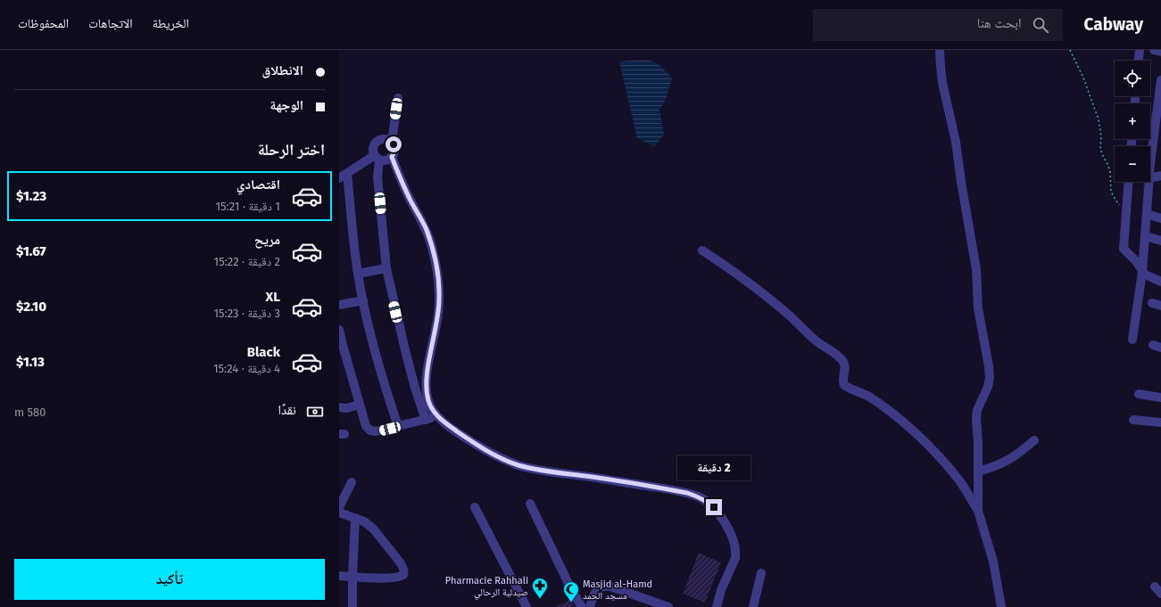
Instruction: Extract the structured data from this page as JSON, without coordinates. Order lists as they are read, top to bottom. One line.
{"places":{"pharmacy":["Pharmacie Rahhali صيدلية الرحالي"],"mosque":["Masjid al-Hamd مسجد الحمد"]},"page":{"header":"Cabway","search":"ابحث هنا","nav":["الخريطة","الاتجاهات","المحفوظات"],"banner":["الانطلاق","الوجهة"],"map_buttons":["+","−"],"heading":"اختر الرحلة","list":[{"name":"اقتصادي","note":"1 دقيقة · 15:21","value":"$1.23"},{"name":"مريح","note":"2 دقيقة · 15:22","value":"$1.67"},{"name":"XL","note":"3 دقيقة · 15:23","value":"$2.10"},{"name":"Black","note":"4 دقيقة · 15:24","value":"$1.13"}],"pay":["نقدًا","580 m"],"bubble":"2 دقيقة","buttons":"تأكيد"}}
